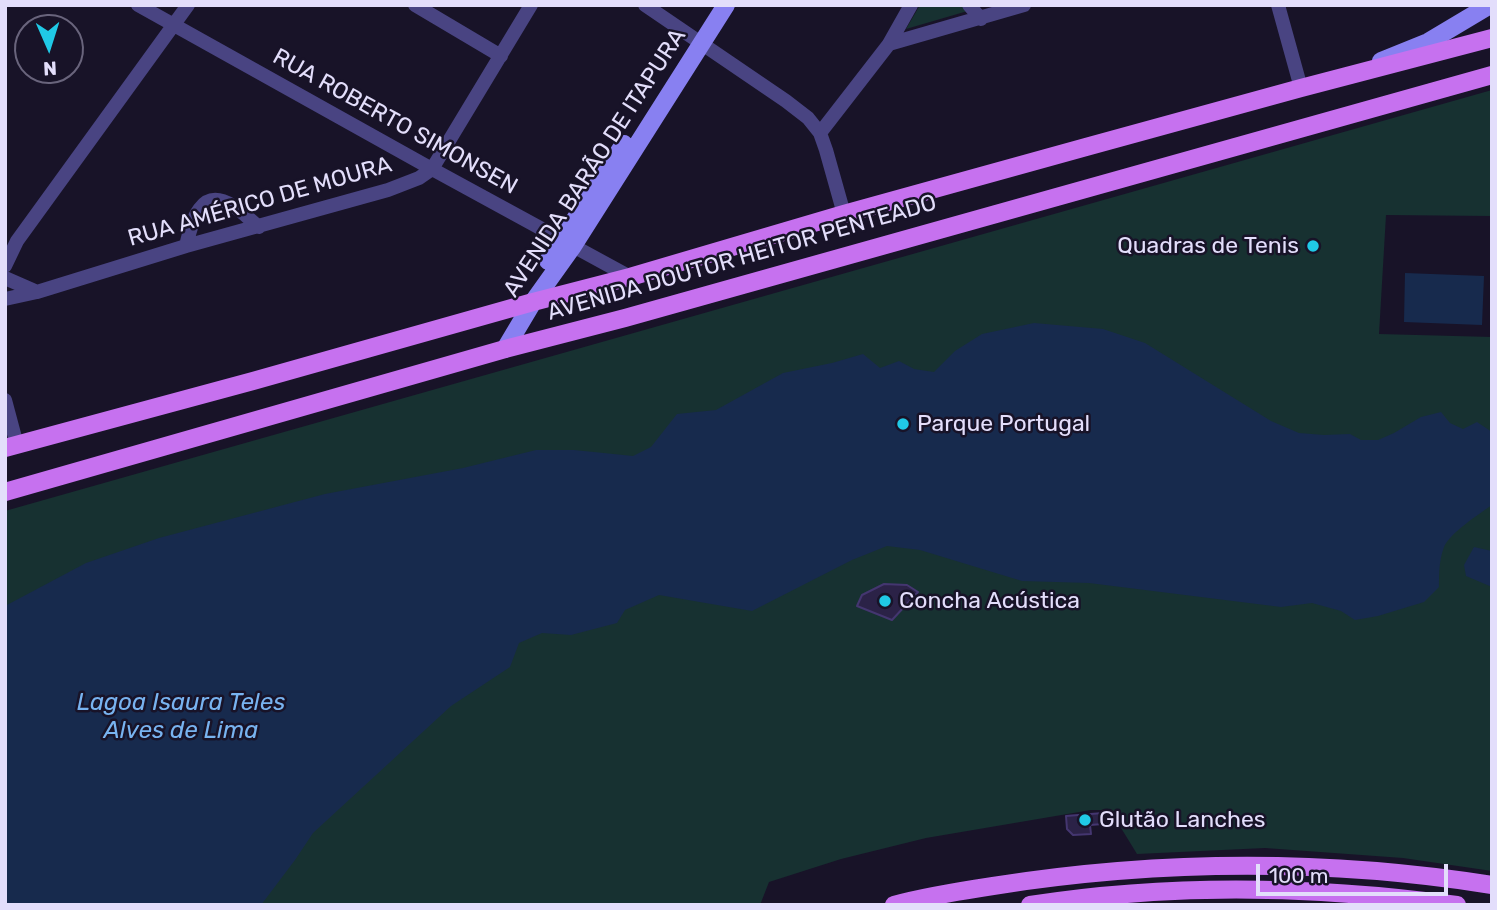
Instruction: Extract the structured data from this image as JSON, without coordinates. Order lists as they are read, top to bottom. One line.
{"streets":{"main road":["AVENIDA BARÃO DE ITAPURA","AVENIDA DOUTOR HEITOR PENTEADO"],"street":["RUA ROBERTO SIMONSEN","RUA AMÉRICO DE MOURA"]},"crossings":[["RUA ROBERTO SIMONSEN","AVENIDA BARÃO DE ITAPURA"],["RUA ROBERTO SIMONSEN","RUA AMÉRICO DE MOURA"],["RUA ROBERTO SIMONSEN","AVENIDA DOUTOR HEITOR PENTEADO"],["AVENIDA BARÃO DE ITAPURA","AVENIDA DOUTOR HEITOR PENTEADO"]],"water":["Lagoa Isaura Teles Alves de Lima"],"places":["Quadras de Tenis","Parque Portugal","Concha Acústica","Glutão Lanches"],"scale_bar":"100 m","north":"bottom"}
